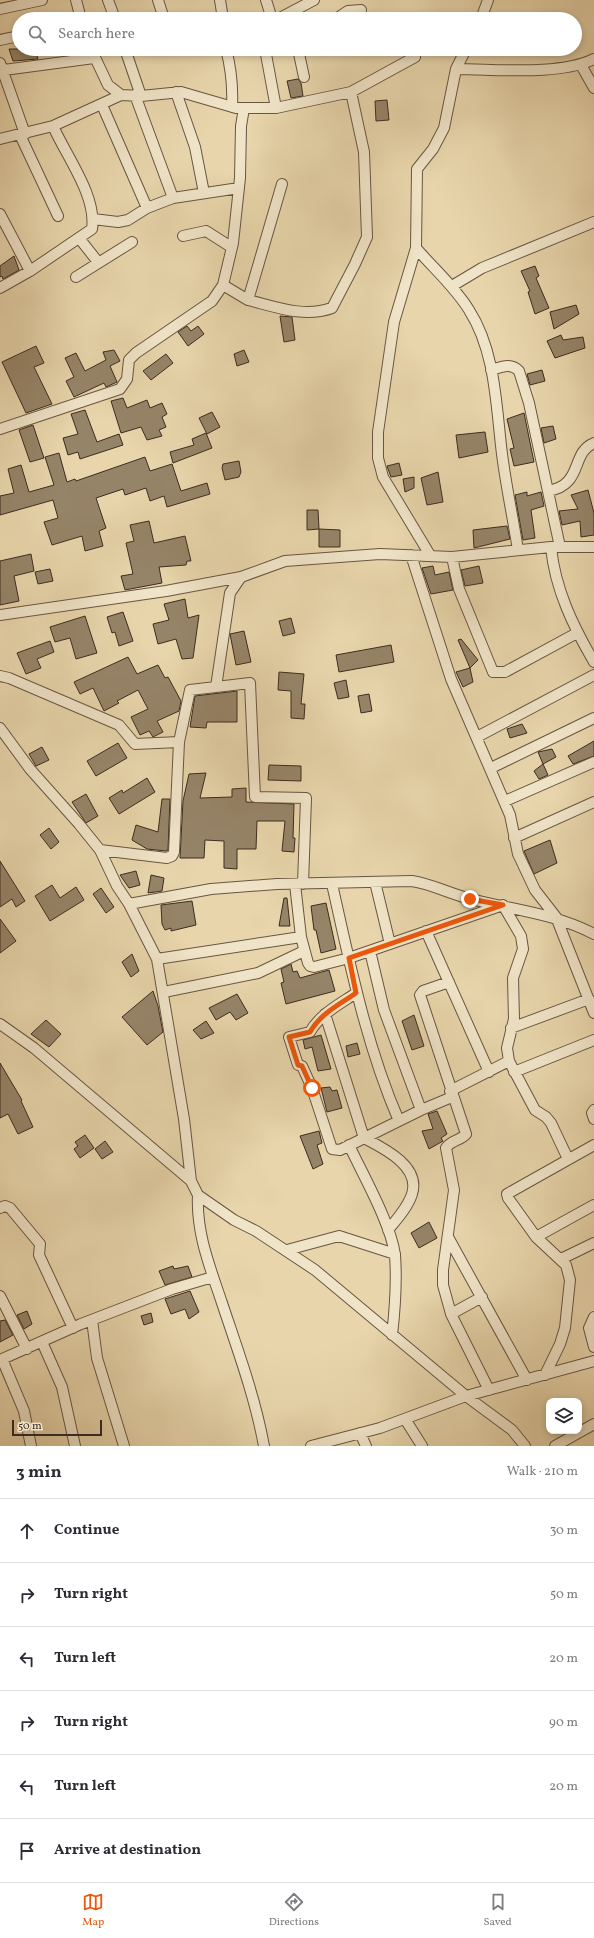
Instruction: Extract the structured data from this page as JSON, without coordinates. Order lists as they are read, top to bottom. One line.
{"scale_bar":"50 m","page":{"search":"Search here","scale":"50 m","heading":["3 min","Walk · 210 m"],"list":[["Continue","30 m"],["Turn right","50 m"],["Turn left","20 m"],["Turn right","90 m"],["Turn left","20 m"],"Arrive at destination"],"nav":["Map","Directions","Saved"]}}
